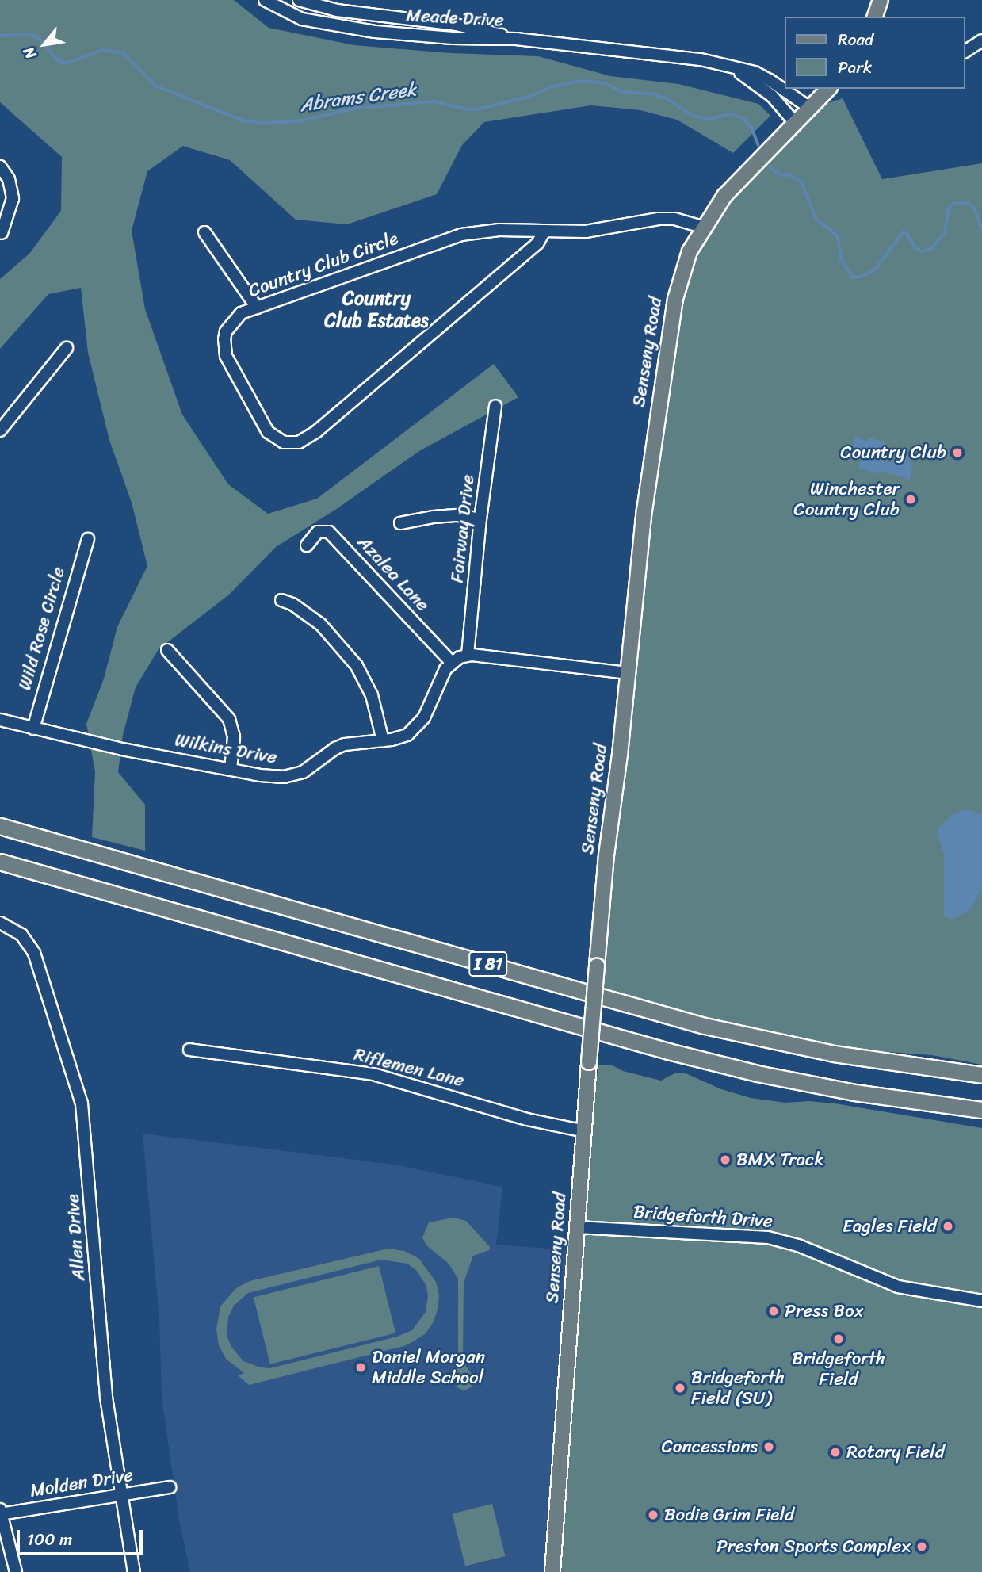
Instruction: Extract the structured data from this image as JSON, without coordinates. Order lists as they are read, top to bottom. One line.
{"streets":{"highway":["I 81"],"main road":["Senseny Road"],"street":["Meade Drive","Country Club Circle","Fairway Drive","Azalea Lane","Wild Rose Circle","Wilkins Drive","Riflemen Lane","Bridgeforth Drive","Allen Drive","Molden Drive"]},"crossings":[["Meade Drive","Senseny Road"],["Country Club Circle","Senseny Road"],["Senseny Road","Riflemen Lane"],["Senseny Road","Bridgeforth Drive"],["Azalea Lane","Wilkins Drive"],["Wild Rose Circle","Wilkins Drive"],["Allen Drive","Molden Drive"]],"districts":["Country Club Estates"],"water":["Abrams Creek"],"places":["Country Club","Winchester Country Club","BMX Track","Eagles Field","Press Box","Bridgeforth Field","Daniel Morgan Middle School","Bridgeforth Field (SU)","Concessions","Rotary Field","Bodie Grim Field","Preston Sports Complex"],"legend":["Road","Park"],"scale_bar":"100 m","north":"bottom left"}
